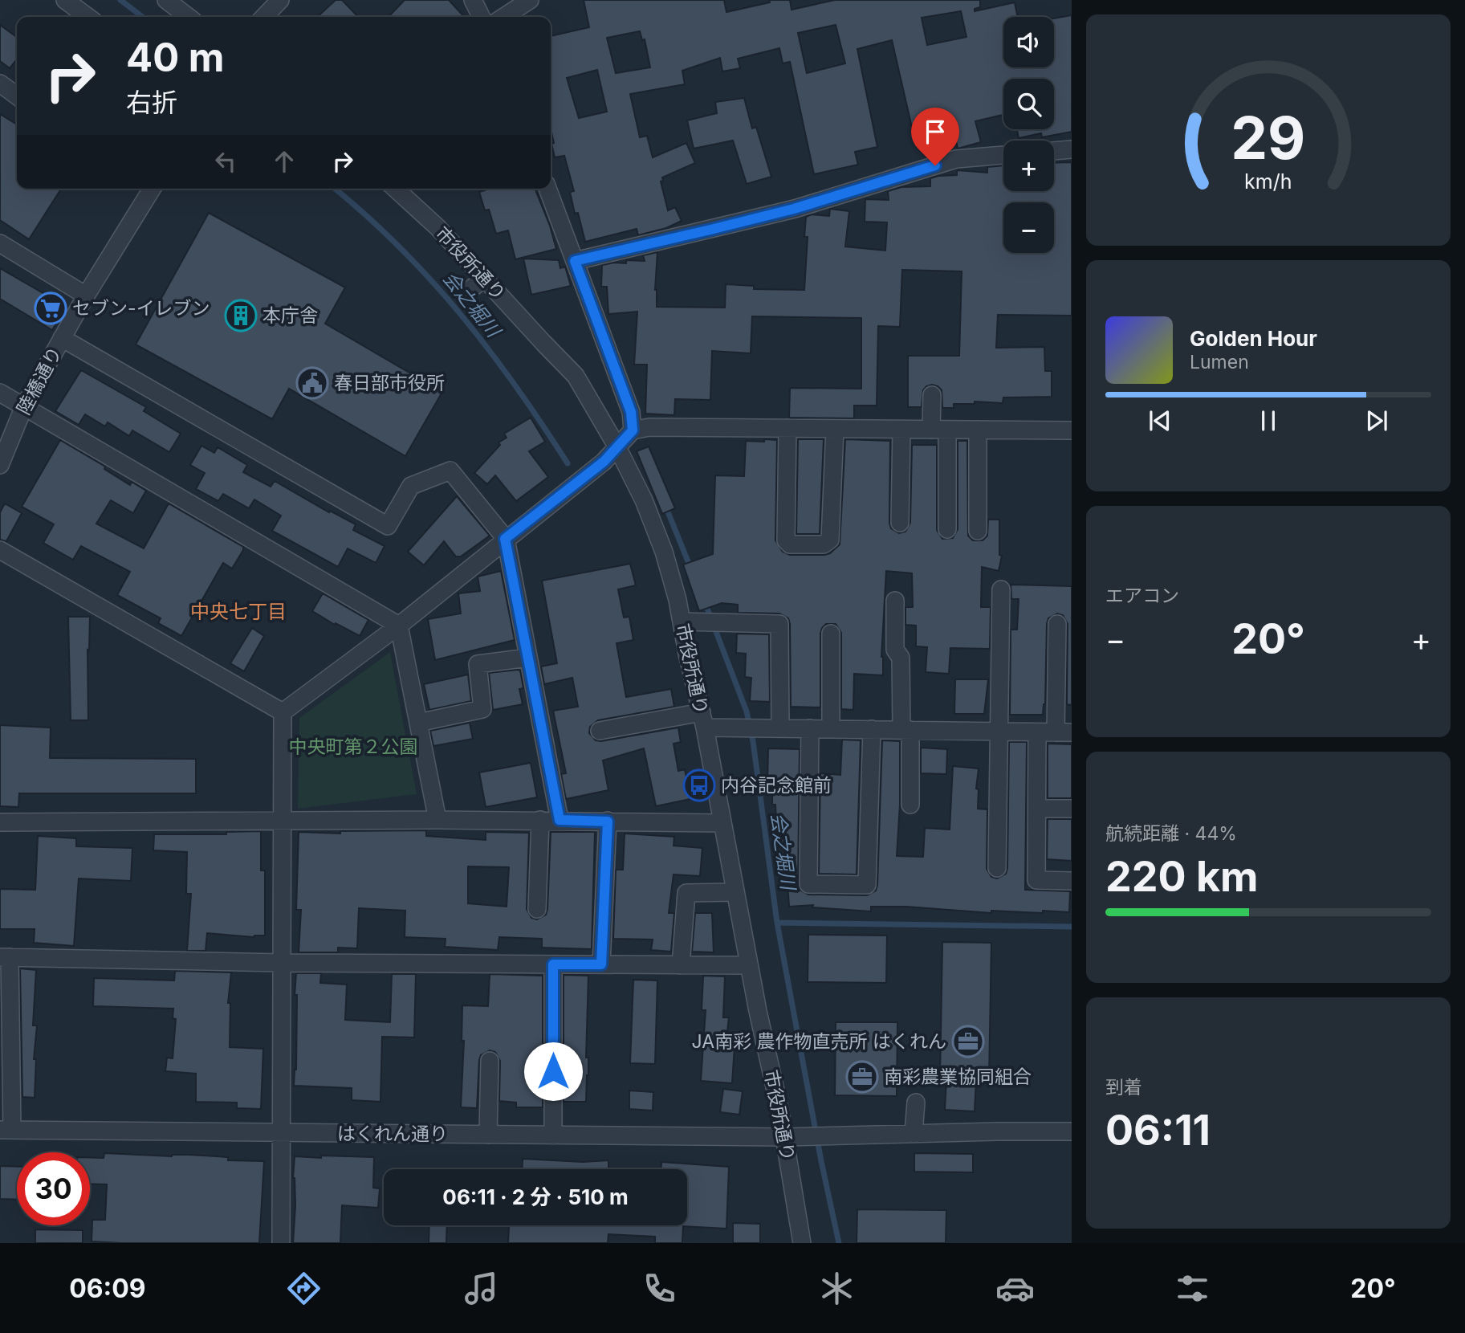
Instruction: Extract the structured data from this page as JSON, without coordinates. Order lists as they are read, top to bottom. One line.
{"streets":{"street":["市役所通り","陸橋通り","はくれん通り"]},"crossings":[["市役所通り","はくれん通り"]],"districts":["中央七丁目"],"water":["会之堀川"],"parks":["中央町第２公園"],"places":{"supermarket":["セブン-イレブン"],"building":["本庁舎"],"public building":["春日部市役所"],"bus stop":["内谷記念館前"],"office":["JA南彩 農作物直売所 はくれん","南彩農業協同組合"]},"page":{"map_buttons":["+","−"],"turn":["40 m","右折"],"song":["Golden Hour","Lumen"],"tile":["エアコン",["航続距離 · 44%","220 km"],["到着","06:11"]],"heat":["−","20°","+"],"limit":"30","trip":"06:11 · 2 分 · 510 m","tabs":["06:09","20°"],"gauge":["29","km/h"]}}
